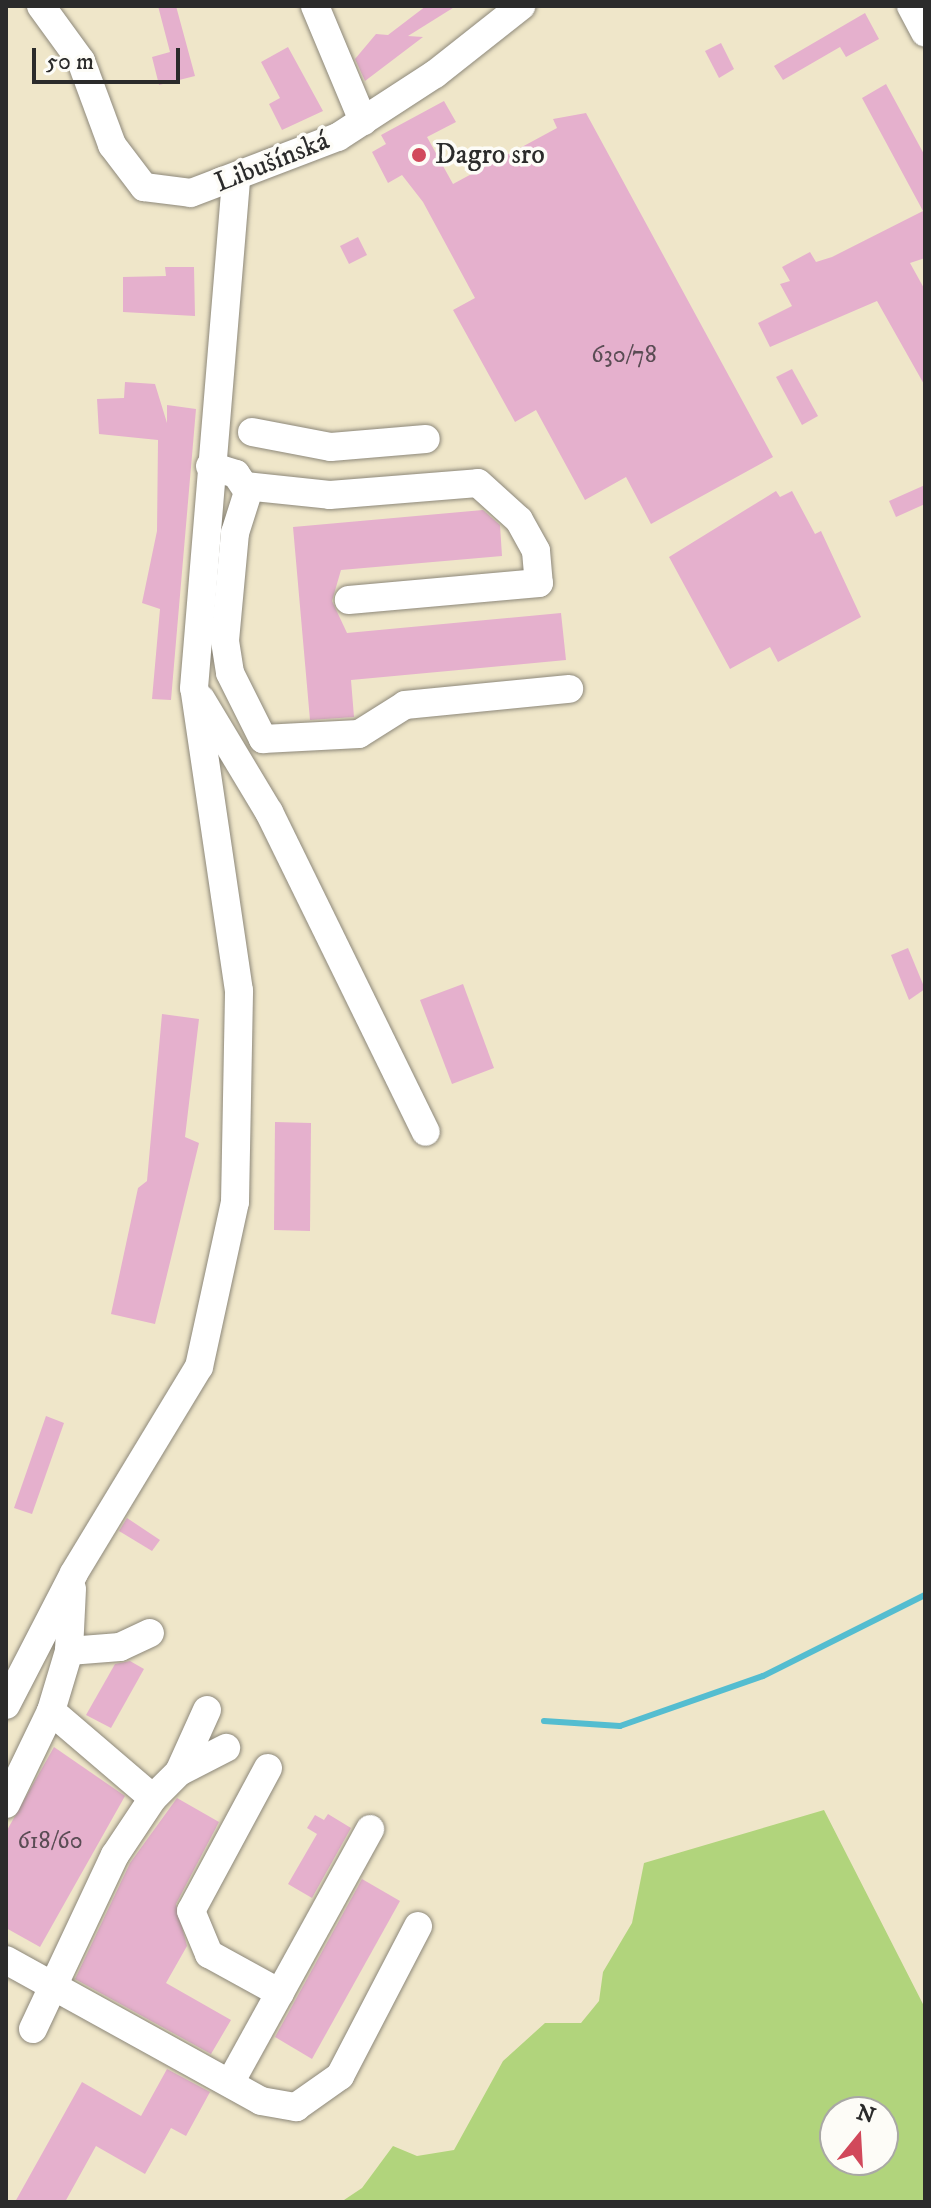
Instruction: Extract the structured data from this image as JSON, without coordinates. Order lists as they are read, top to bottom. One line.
{"streets":{"street":["Libušínská"]},"places":["Dagro sro"],"house_numbers":["630/78","618/60"],"scale_bar":"50 m","north":"top"}
